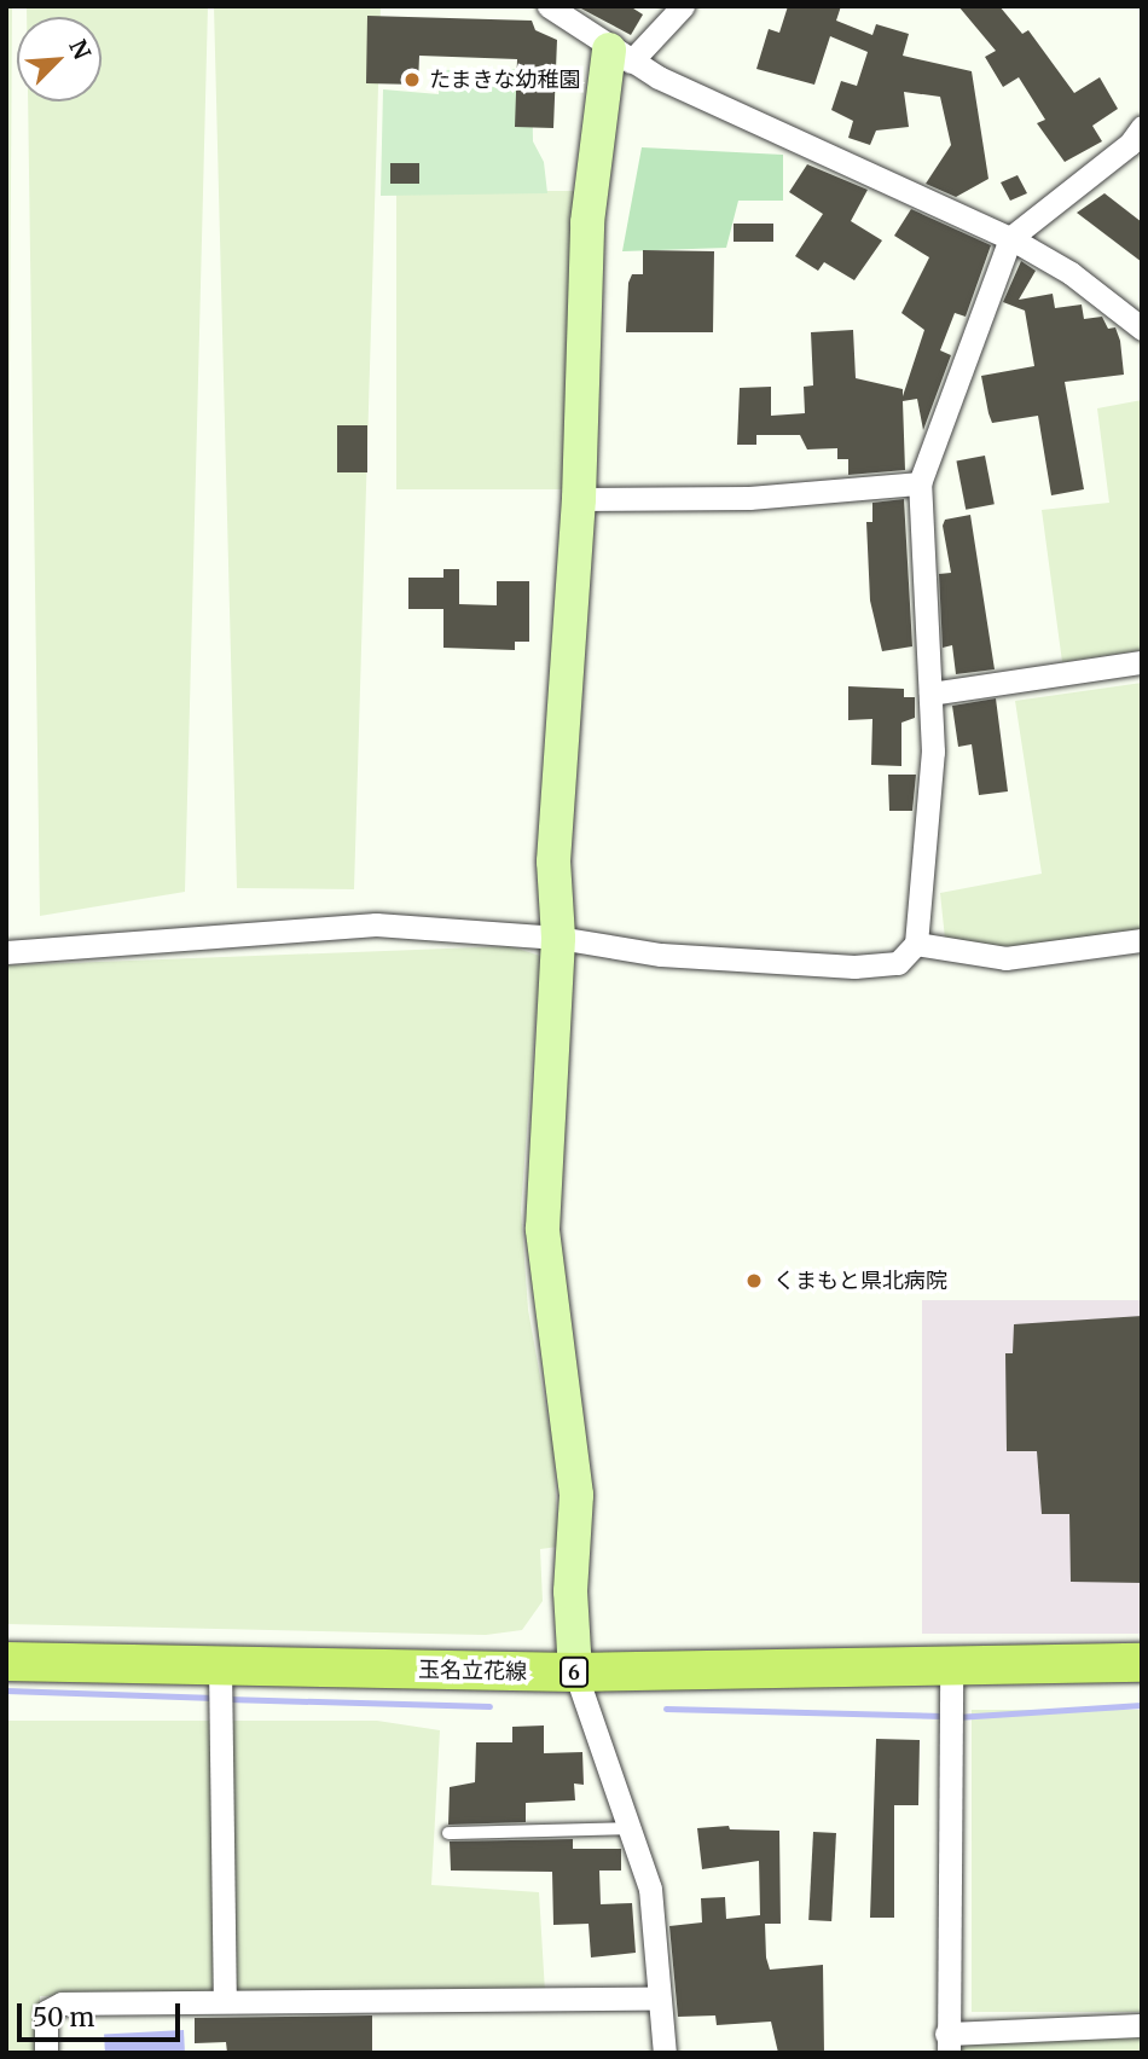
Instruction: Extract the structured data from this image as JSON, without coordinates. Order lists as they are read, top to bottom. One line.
{"streets":{"main road":["玉名立花線","6"]},"places":["たまきな幼稚園","くまもと県北病院"],"scale_bar":"50 m","north":"top right"}
